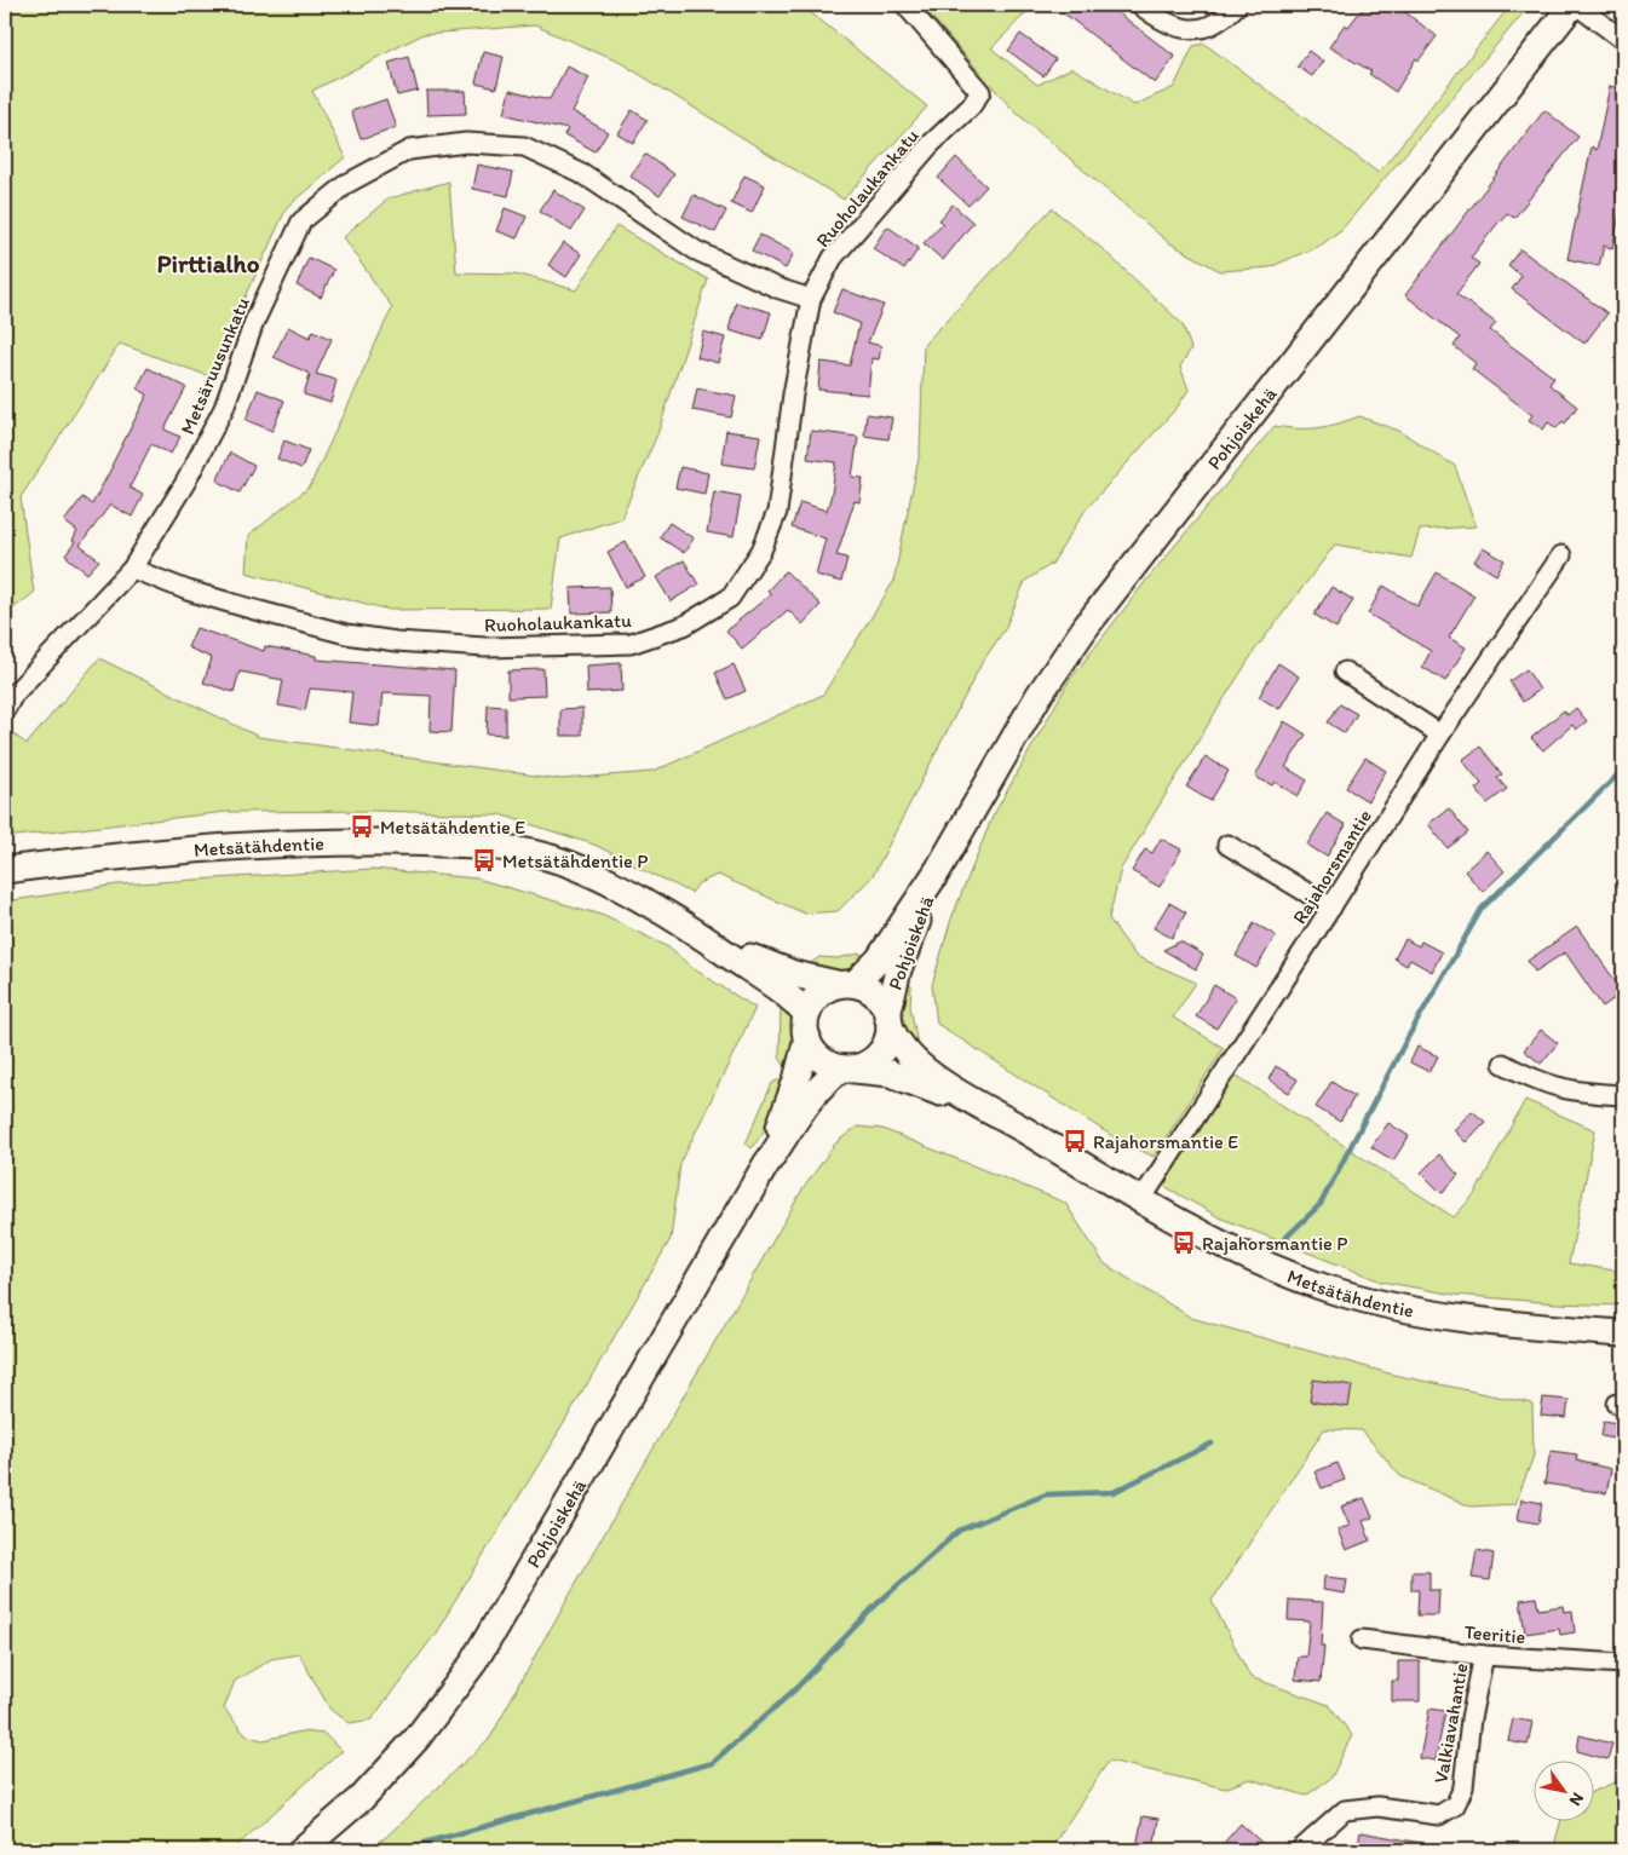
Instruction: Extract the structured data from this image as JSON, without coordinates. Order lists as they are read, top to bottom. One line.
{"streets":{"main road":["Pohjoiskehä","Metsätähdentie"],"street":["Ruoholaukankatu","Metsäruusunkatu","Rajahorsmantie","Teeritie","Valkiavahantie"]},"crossings":[["Ruoholaukankatu","Metsäruusunkatu"],["Pohjoiskehä","Metsätähdentie"],["Metsätähdentie","Rajahorsmantie"],["Teeritie","Valkiavahantie"]],"districts":["Pirttialho"],"places":{"bus stop":["Metsätähdentie E","Metsätähdentie P","Rajahorsmantie E","Rajahorsmantie P"]},"north":"bottom right"}
